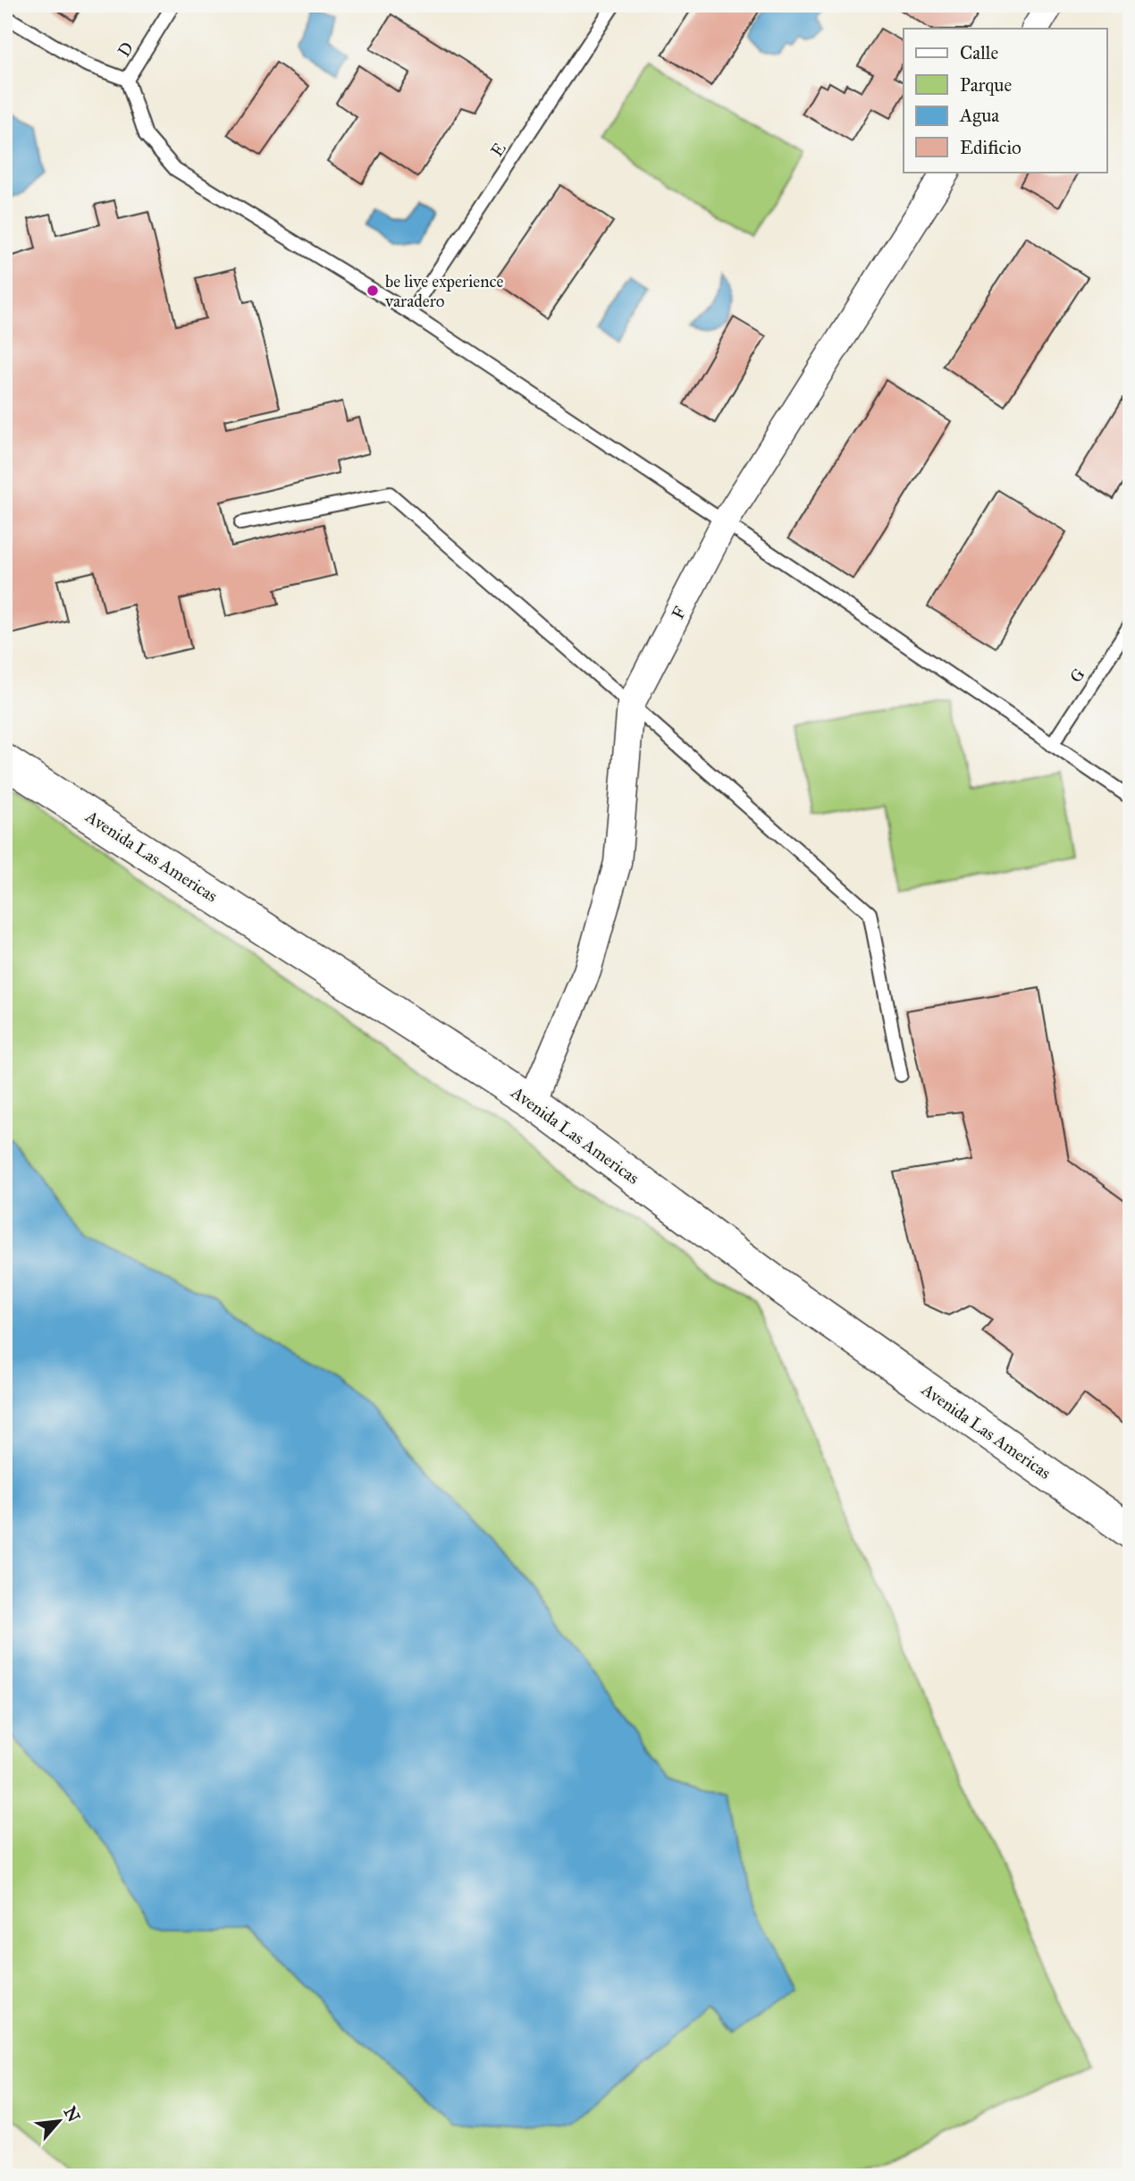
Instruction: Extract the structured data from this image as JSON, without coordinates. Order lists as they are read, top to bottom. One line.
{"streets":{"street":["F","Avenida Las Americas"],"lane":["D","E","G"]},"crossings":[["F","Avenida Las Americas"]],"places":["be live experience varadero"],"legend":["Calle","Parque","Agua","Edificio"],"north":"top right"}
